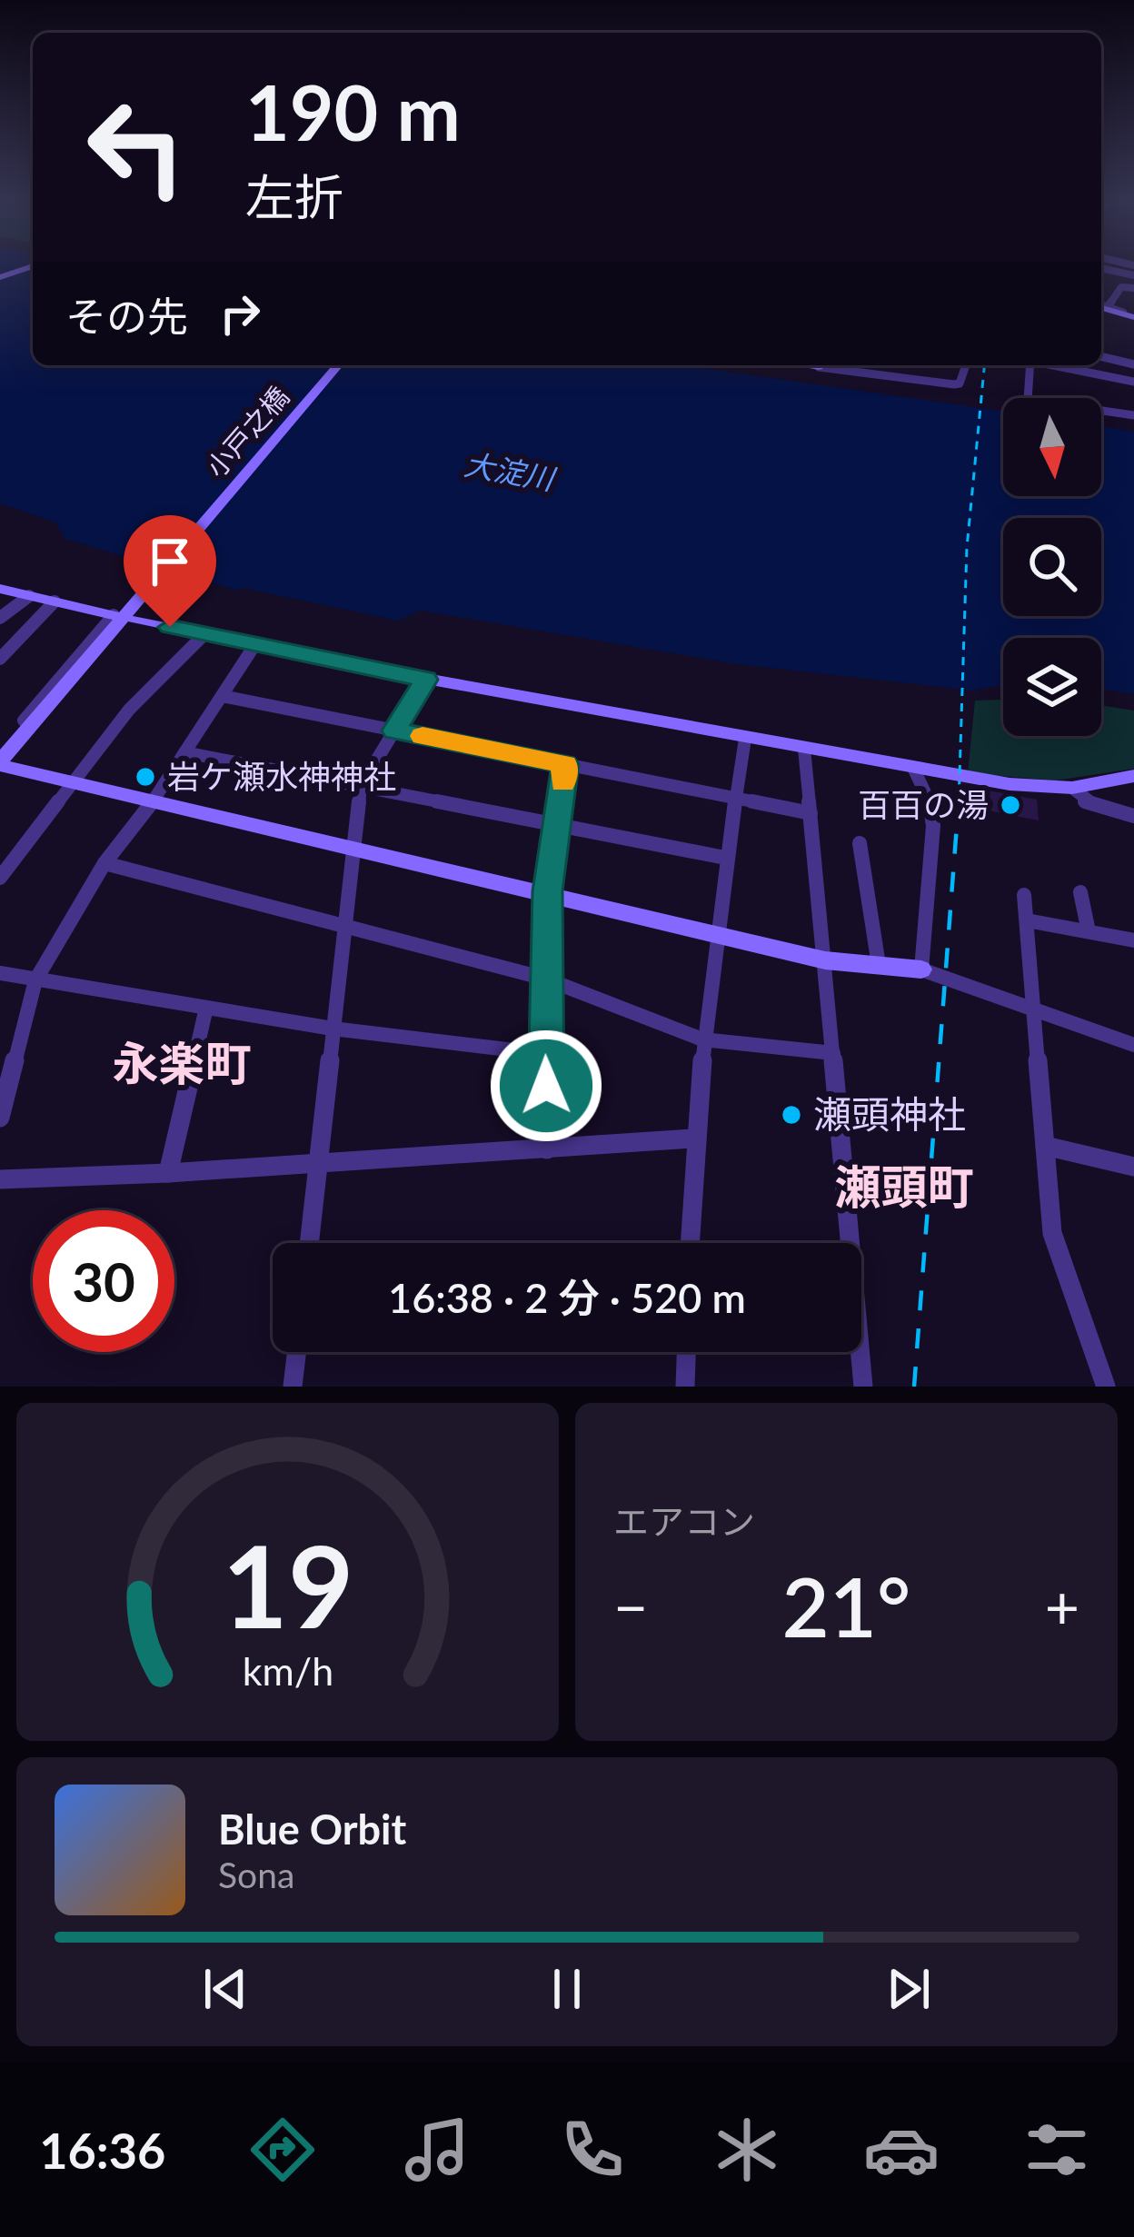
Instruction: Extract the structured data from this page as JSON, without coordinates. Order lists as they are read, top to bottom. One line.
{"streets":{"street":["小戸之橋"]},"districts":["永楽町","瀬頭町"],"water":["大淀川"],"places":["岩ケ瀬水神神社","百百の湯","瀬頭神社"],"north":"bottom","page":{"turn":["190 m","左折"],"then":"その先","limit":"30","trip":"16:38 · 2 分 · 520 m","tile":"エアコン","heat":["−","21°","+"],"song":["Blue Orbit","Sona"],"tabs":"16:36","gauge":["19","km/h"]}}
